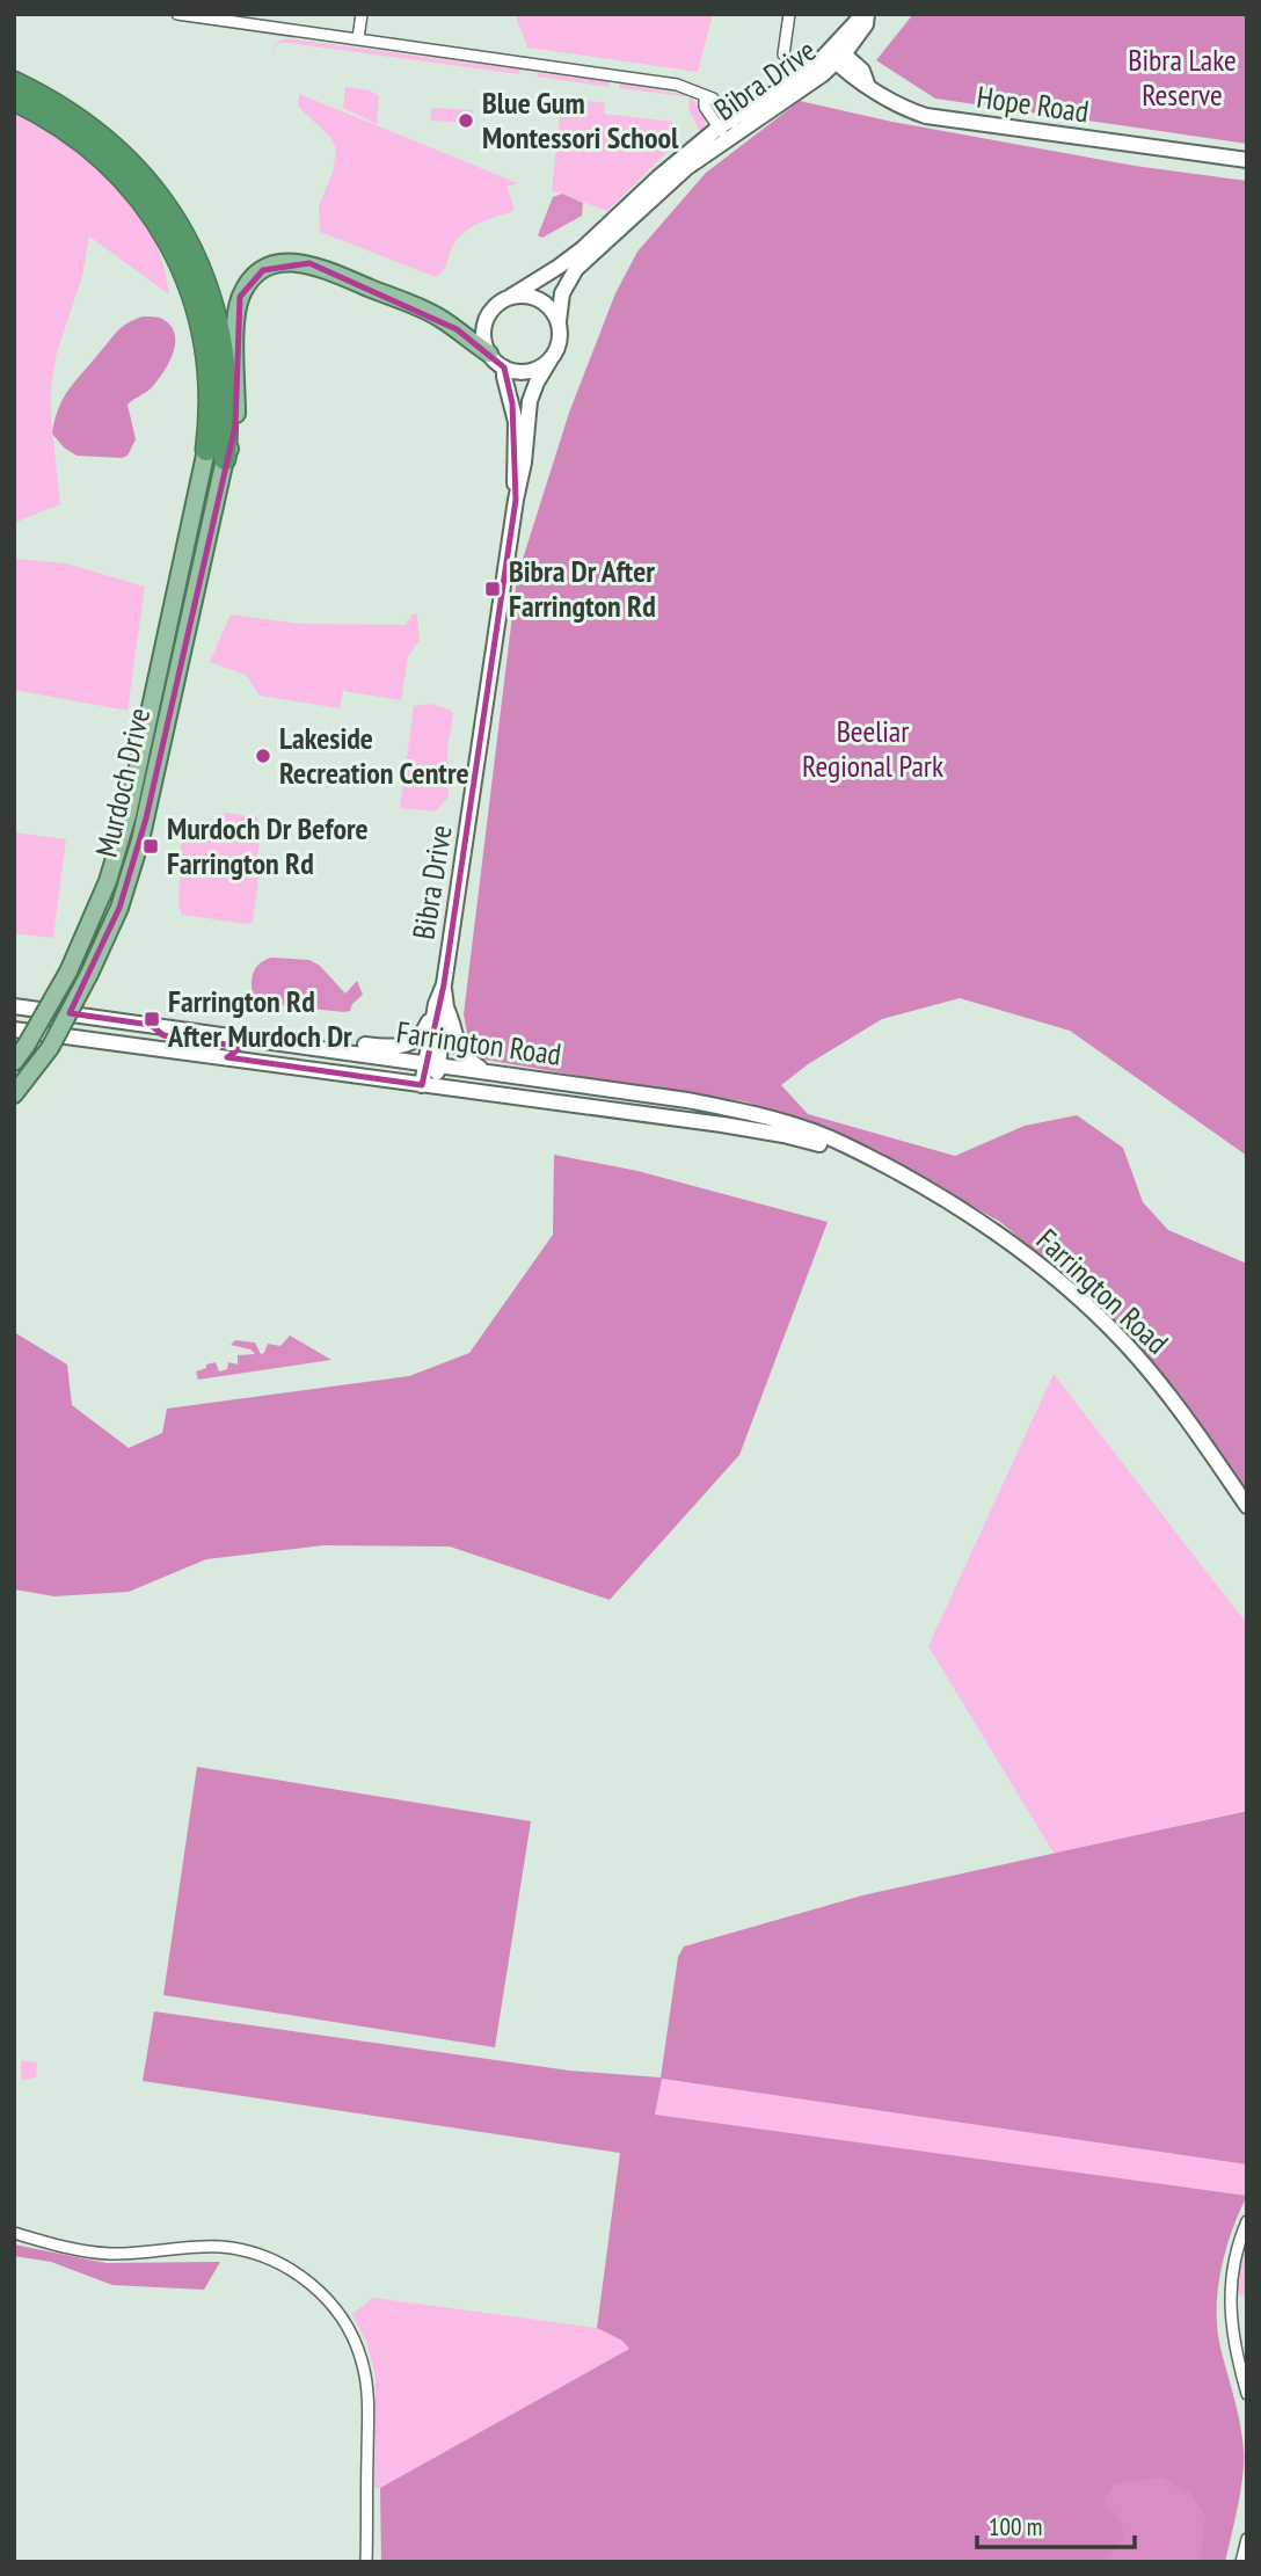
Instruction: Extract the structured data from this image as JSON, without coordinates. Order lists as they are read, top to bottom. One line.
{"streets":{"main road":["Bibra Drive","Hope Road","Murdoch Drive","Farrington Road"]},"crossings":[["Bibra Drive","Hope Road"],["Bibra Drive","Farrington Road"]],"parks":["Bibra Lake Reserve","Beeliar Regional Park"],"places":{"other":["Blue Gum Montessori School","Lakeside Recreation Centre"],"transit":["Bibra Dr After Farrington Rd","Murdoch Dr Before Farrington Rd","Farrington Rd After Murdoch Dr"]},"scale_bar":"100 m"}
